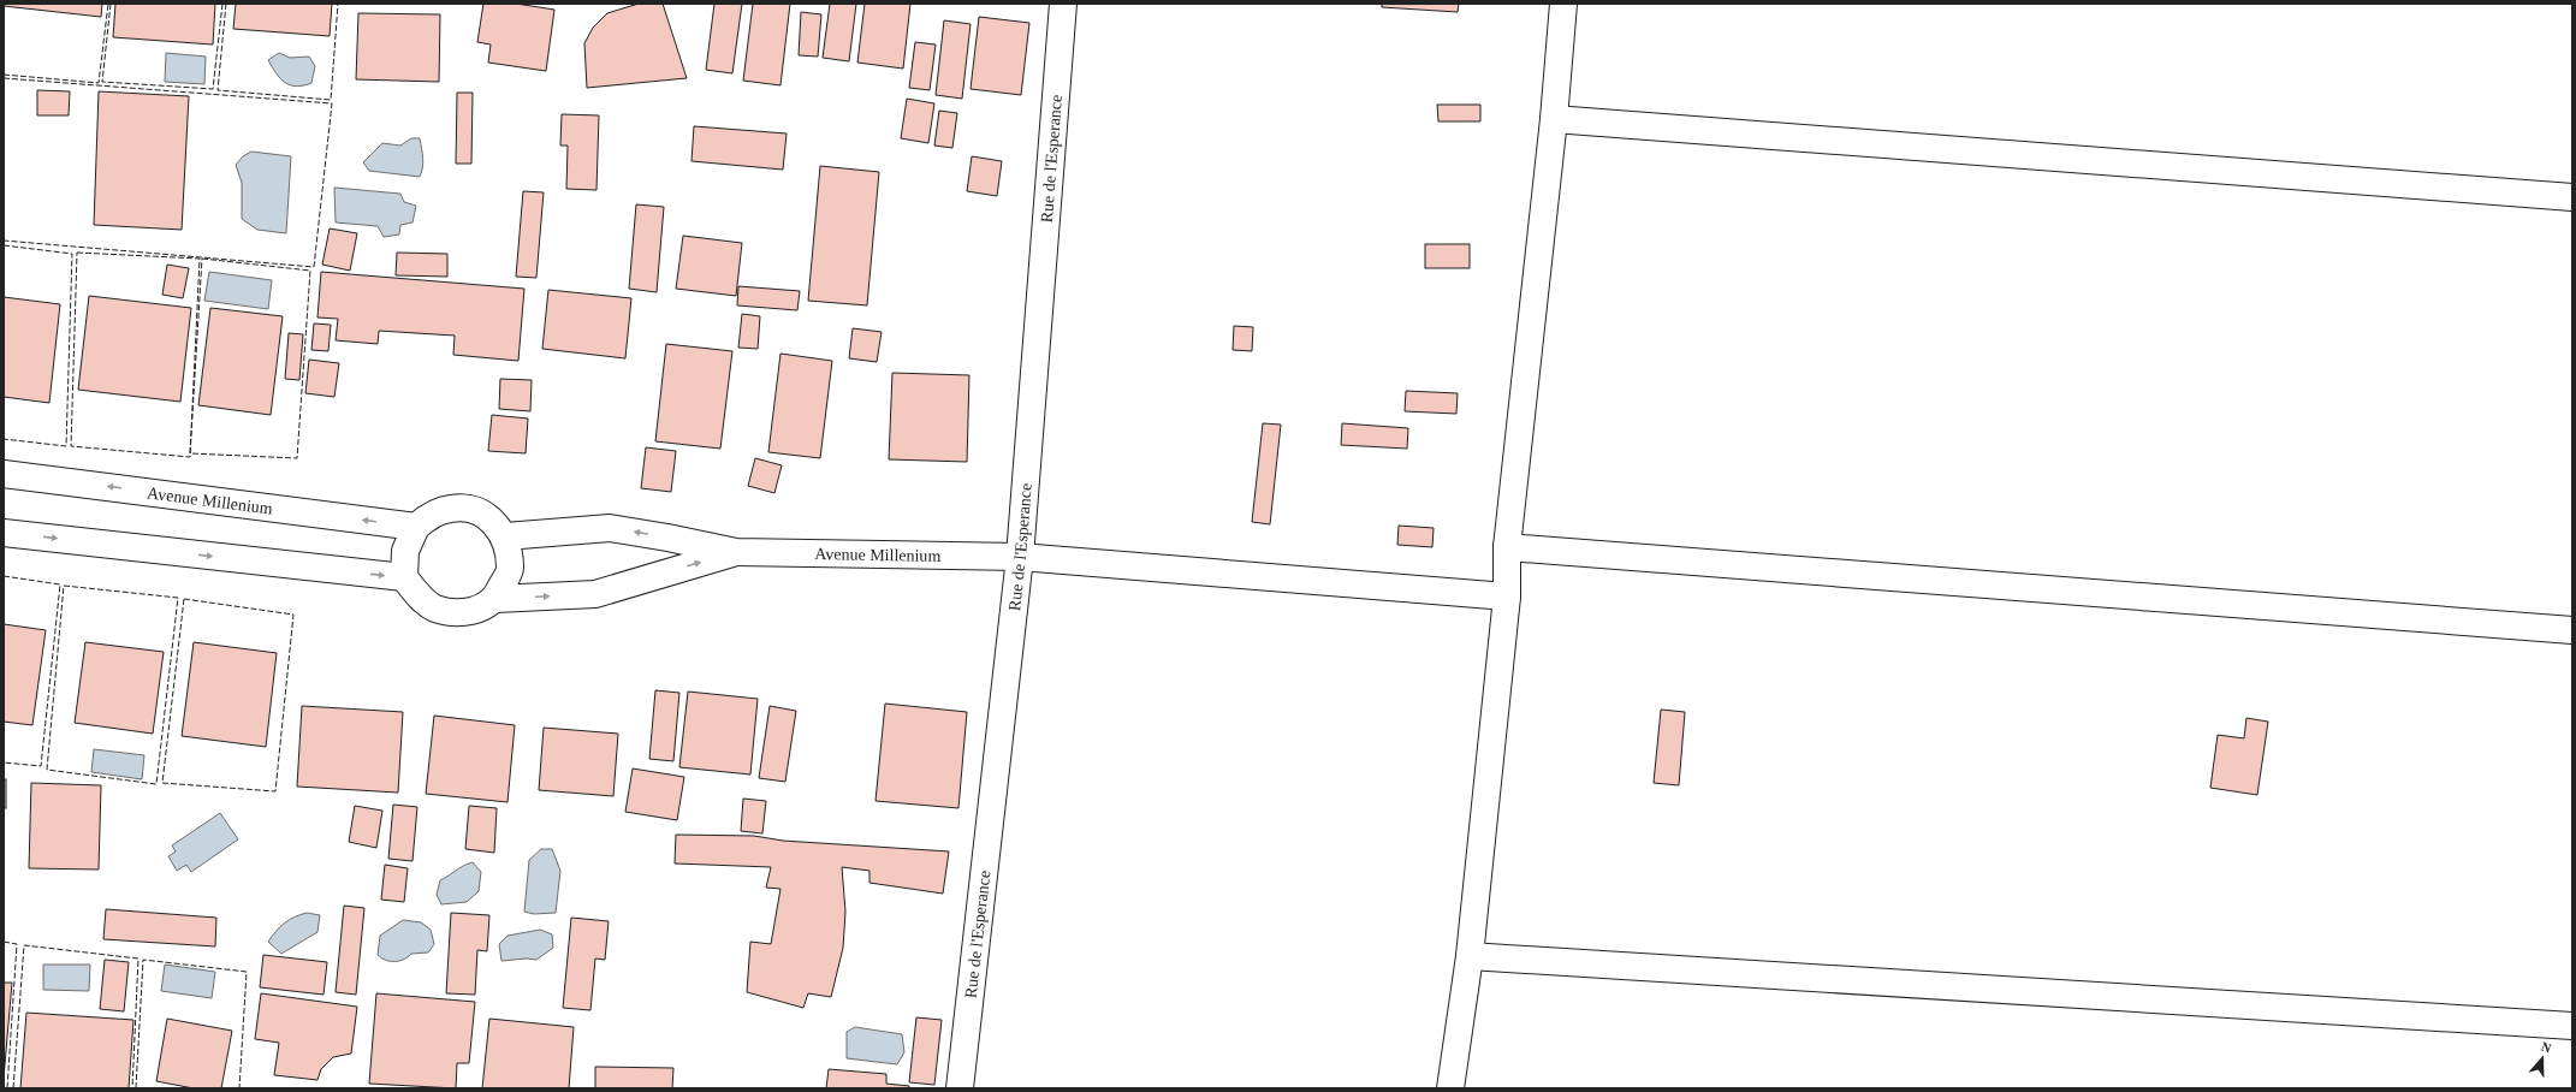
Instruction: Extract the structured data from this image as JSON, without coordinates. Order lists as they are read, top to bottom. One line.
{"streets":{"street":["Rue de l'Esperance","Avenue Millenium"]},"crossings":[["Rue de l'Esperance","Avenue Millenium"]],"north":"top"}
